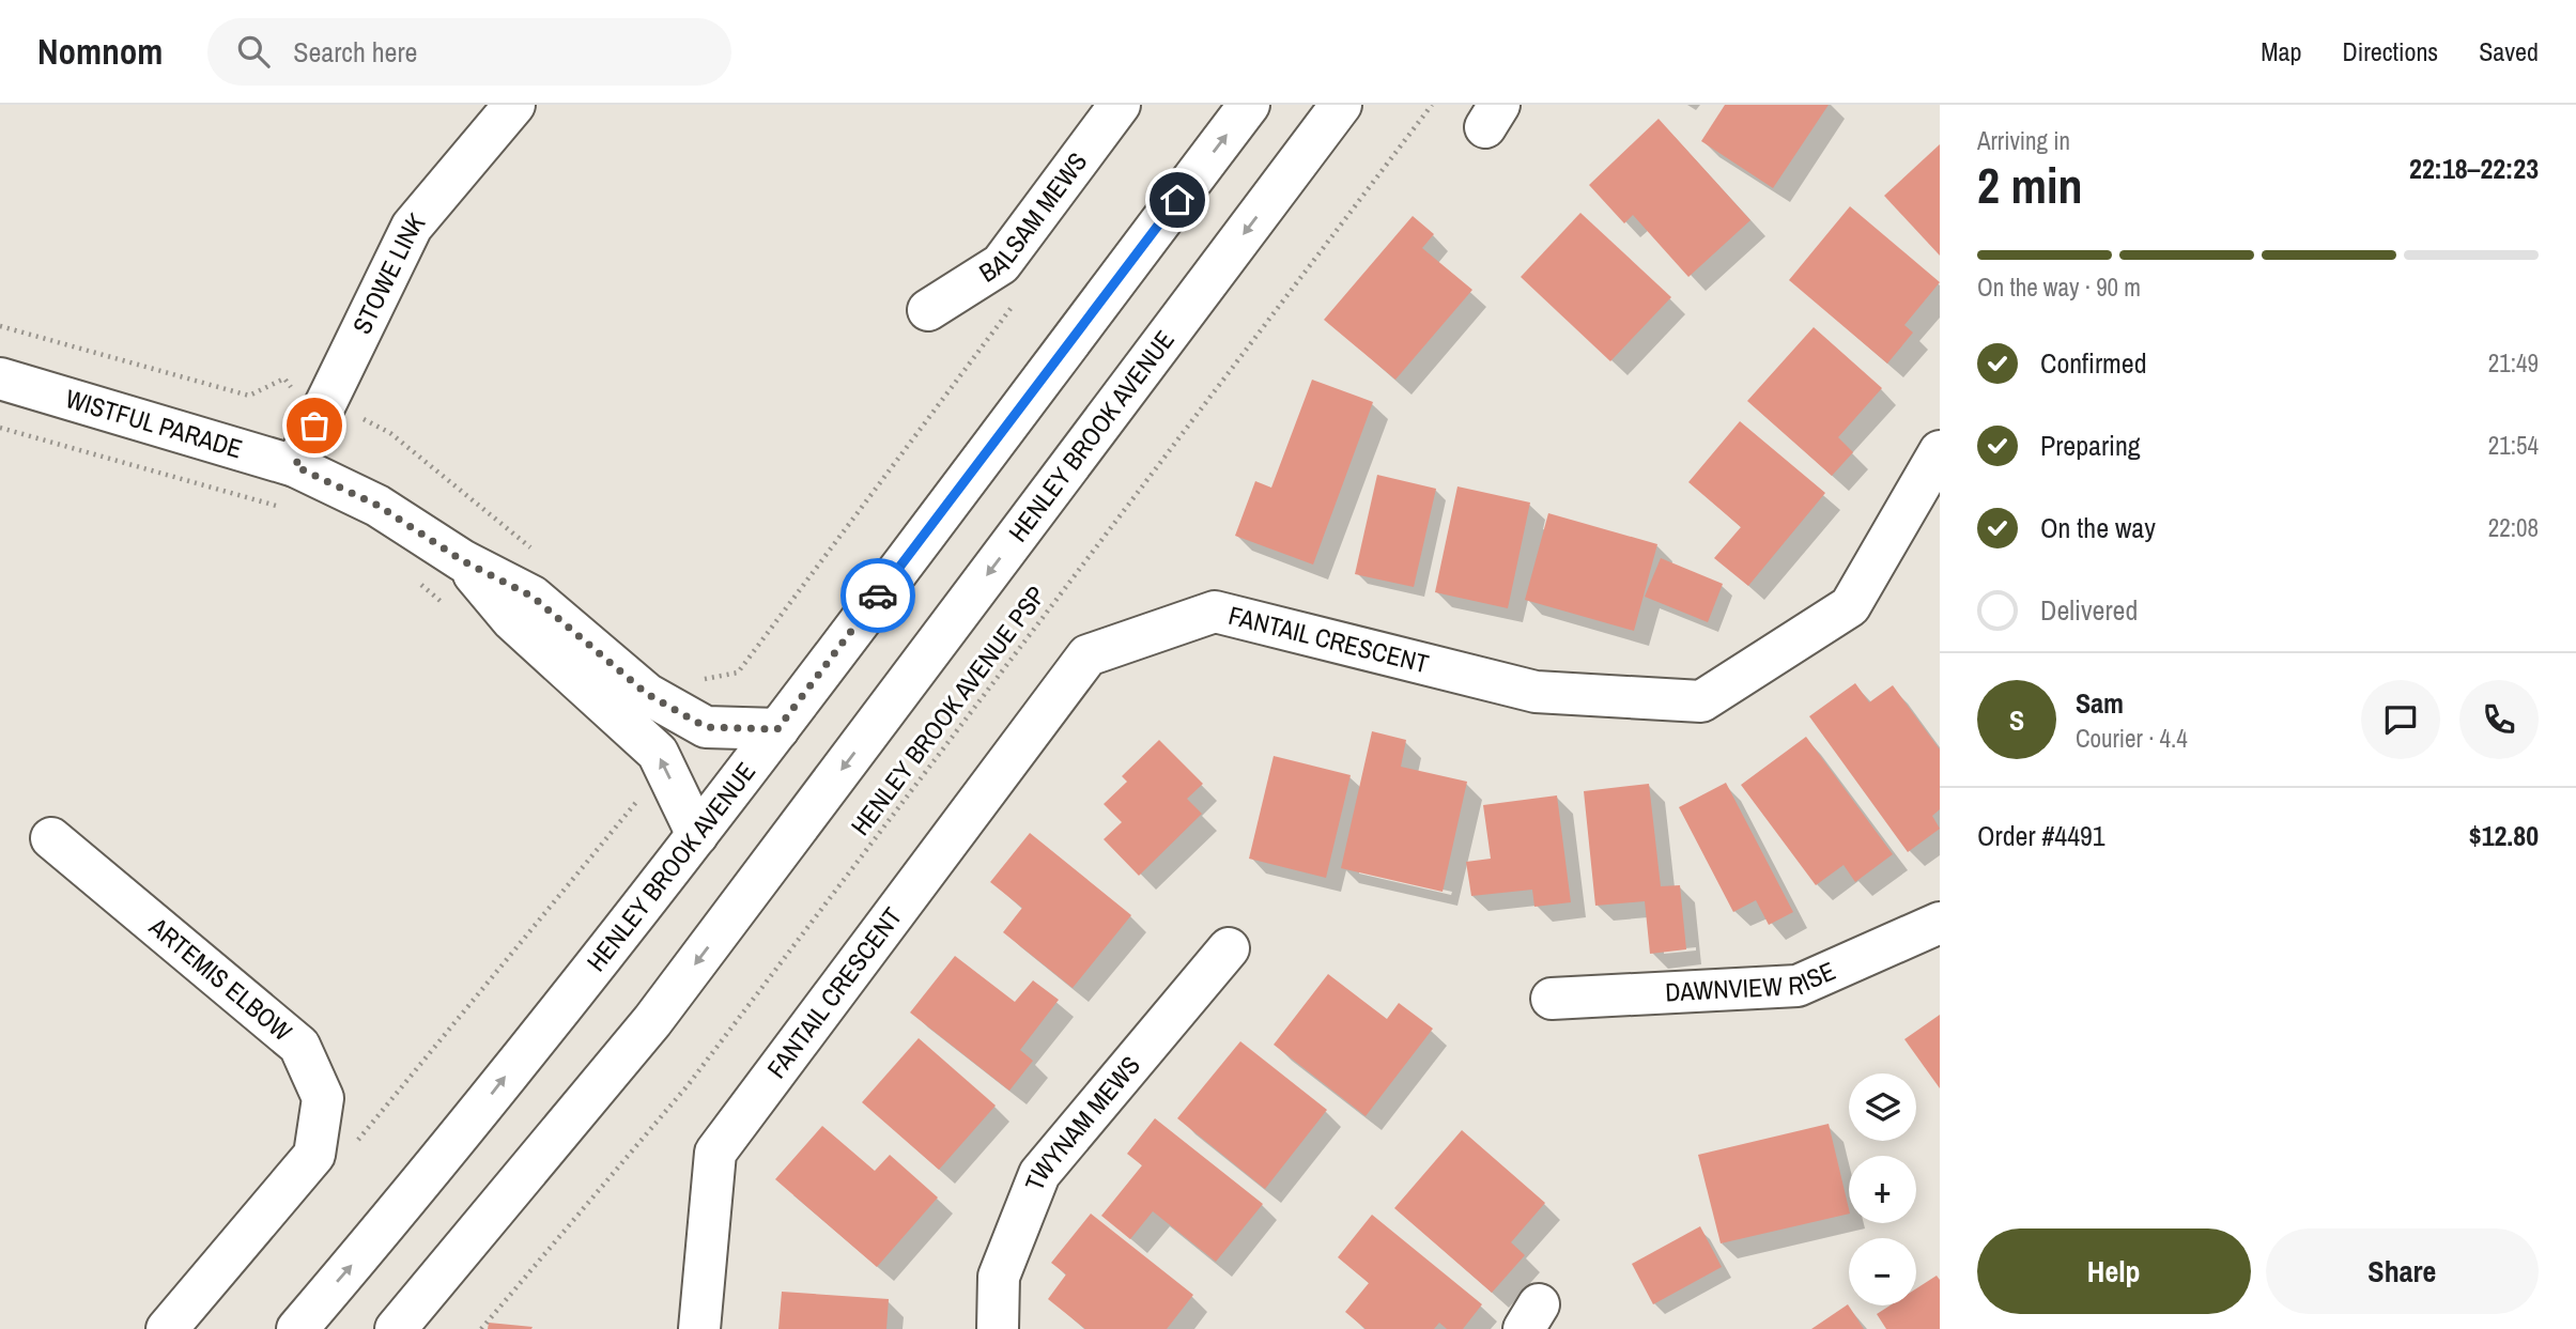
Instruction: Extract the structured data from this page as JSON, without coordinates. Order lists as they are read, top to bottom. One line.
{"streets":{"street":["BALSAM MEWS","STOWE LINK","WISTFUL PARADE","HENLEY BROOK AVENUE","FANTAIL CRESCENT","DAWNVIEW RISE","ARTEMIS ELBOW","TWYNAM MEWS"],"path":["HENLEY BROOK AVENUE PSP"]},"crossings":[["STOWE LINK","WISTFUL PARADE"],["WISTFUL PARADE","HENLEY BROOK AVENUE"]],"page":{"header":"Nomnom","search":"Search here","nav":["Map","Directions","Saved"],"heading":["2 min","Arriving in","22:18–22:23"],"panel":["Sam","Courier · 4.4","Order #4491","$12.80"],"bar":"On the way · 90 m","list":[["Confirmed","21:49"],["Preparing","21:54"],["On the way","22:08"],"Delivered"],"round":"S","map_buttons":["+","−"],"buttons":["Help","Share"]}}
